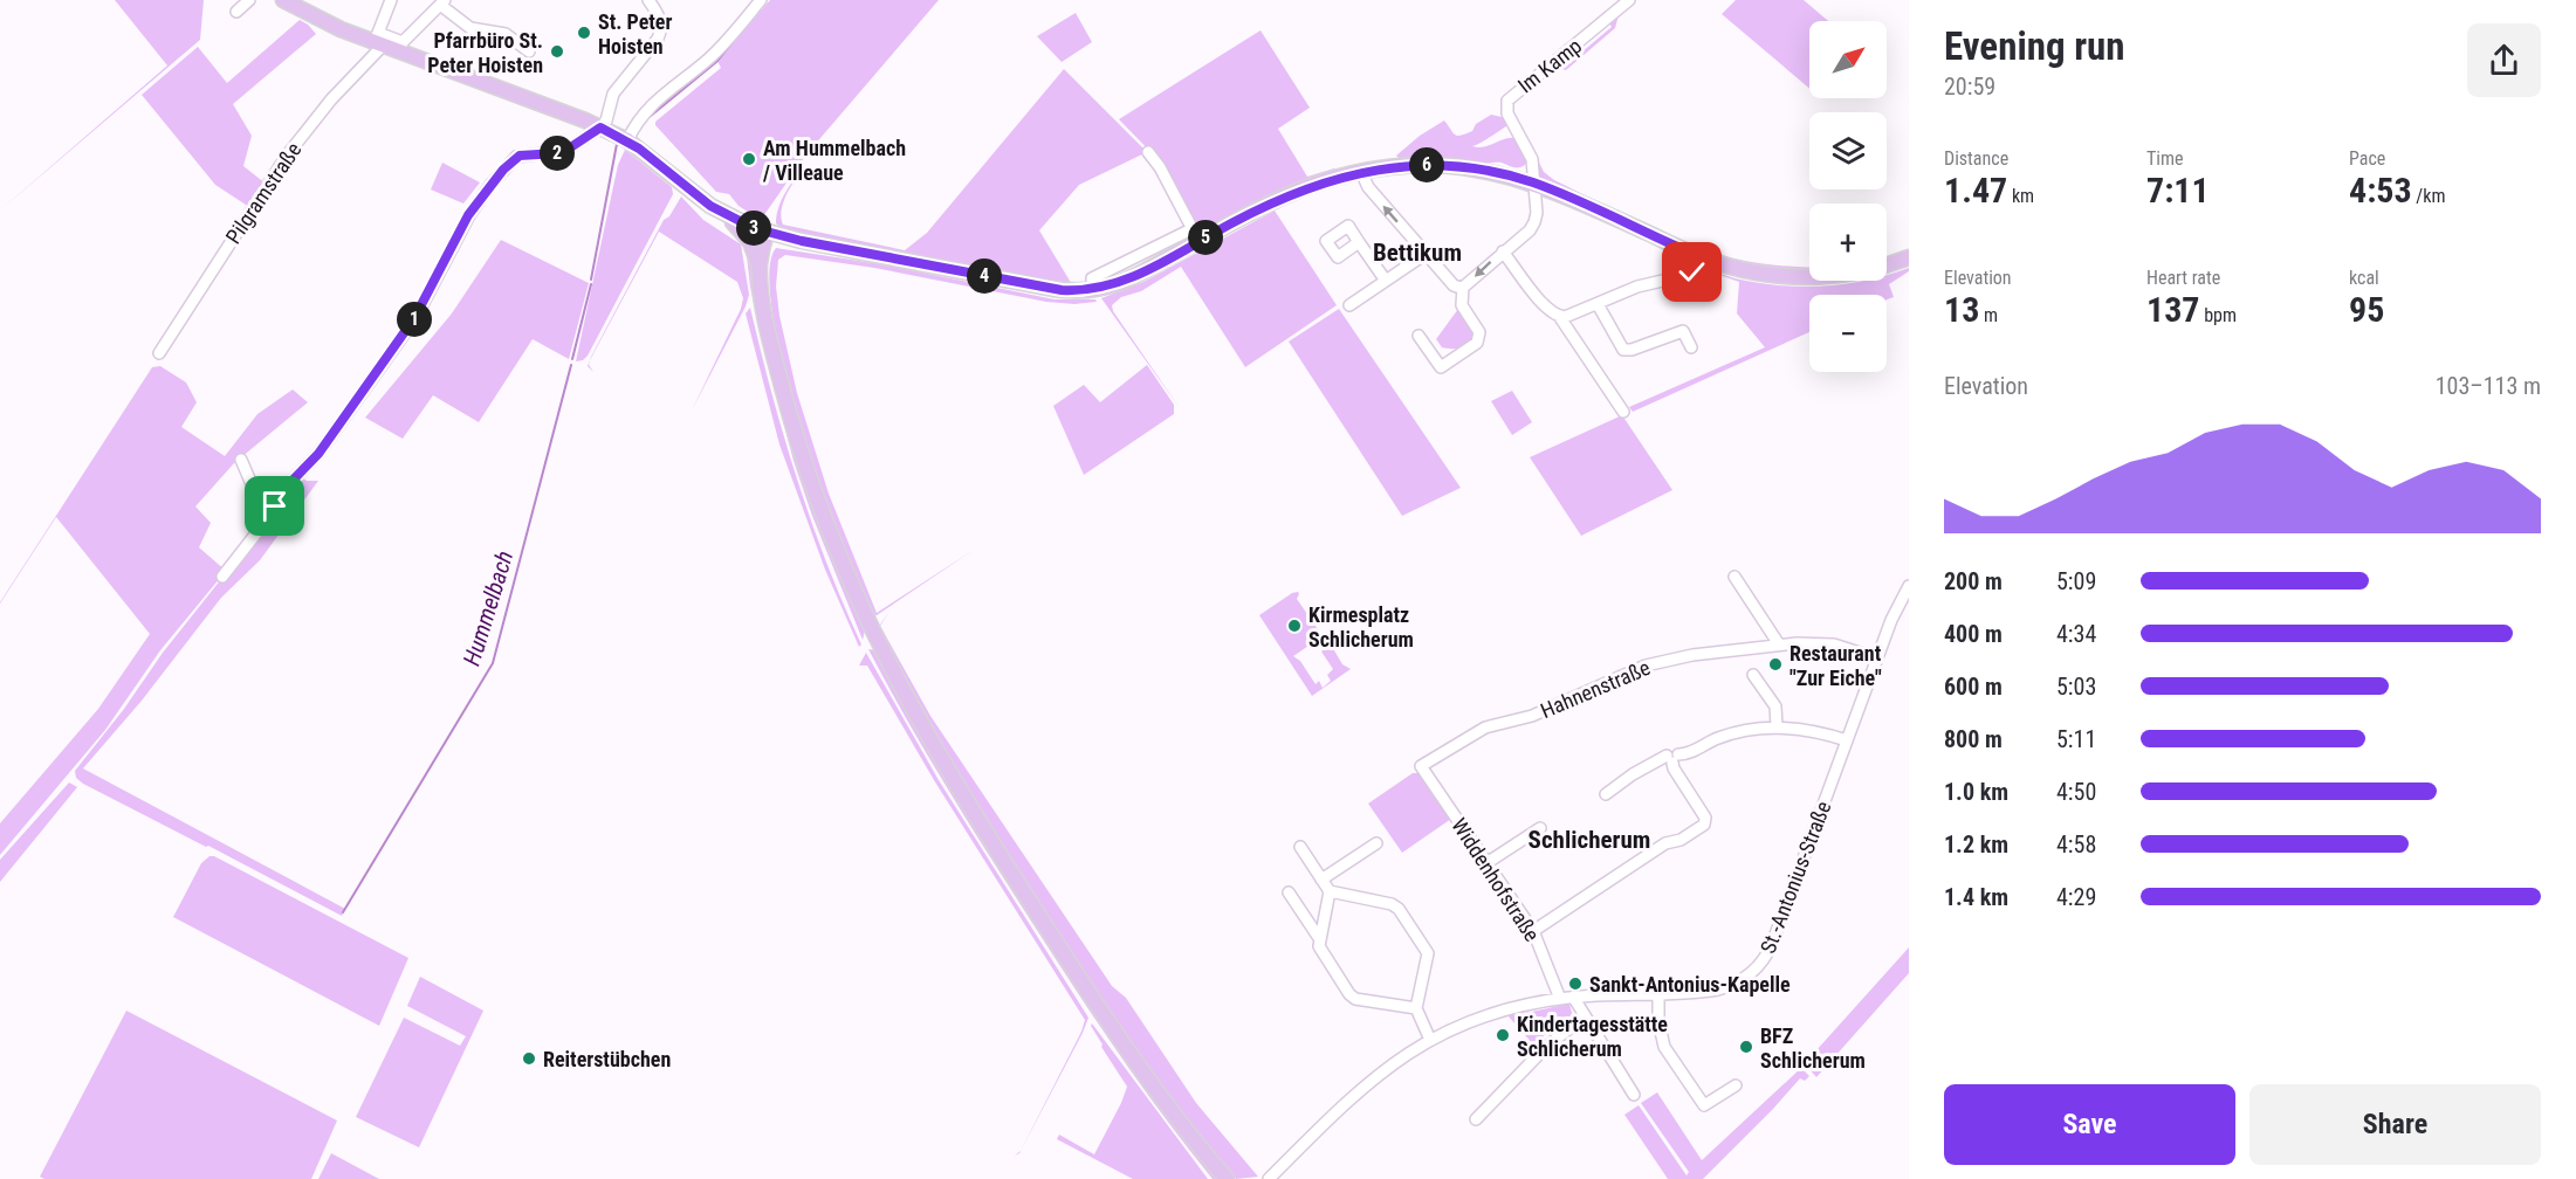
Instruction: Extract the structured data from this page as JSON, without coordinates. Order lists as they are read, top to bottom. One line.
{"streets":{"street":["Im Kamp","Pilgramstraße","Hahnenstraße","St.-Antonius-Straße","Widdenhofstraße"]},"crossings":[["Hahnenstraße","St.-Antonius-Straße"],["Hahnenstraße","Widdenhofstraße"],["St.-Antonius-Straße","Widdenhofstraße"]],"districts":["Bettikum","Schlicherum"],"water":["Hummelbach"],"places":["St. Peter Hoisten","Pfarrbüro St. Peter Hoisten","Am Hummelbach / Villeaue","Kirmesplatz Schlicherum","Restaurant \"Zur Eiche\"","Sankt-Antonius-Kapelle","Kindertagesstätte Schlicherum","BFZ Schlicherum","Reiterstübchen"],"north":"top right","page":{"heading":["Evening run","20:59"],"map_buttons":["+","−"],"stats":[["Distance","1.47 km"],["Time","7:11"],["Pace","4:53 /km"],["Elevation","13 m"],["Heart rate","137 bpm"],["kcal","95"]],"pins":["2","6","3","5","4","1"],"chart":["Elevation","103–113 m"],"list":[{"name":"200 m","note":"5:09"},{"name":"400 m","note":"4:34"},{"name":"600 m","note":"5:03"},{"name":"800 m","note":"5:11"},{"name":"1.0 km","note":"4:50"},{"name":"1.2 km","note":"4:58"},{"name":"1.4 km","note":"4:29"}],"buttons":["Save","Share"]}}
